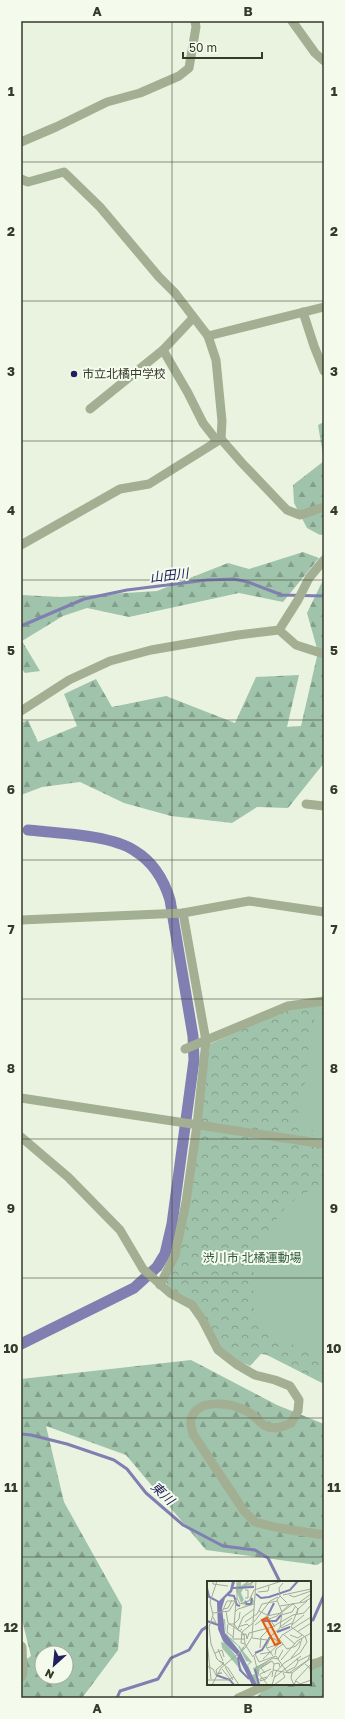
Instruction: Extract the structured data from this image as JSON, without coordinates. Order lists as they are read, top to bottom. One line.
{"water":["山田川","東川"],"parks":["渋川市 北橘運動場"],"places":["市立北橘中学校"],"scale_bar":"50 m","north":"bottom left","grid":{"columns":["A","B"],"rows":["1","2","3","4","5","6","7","8","9","10","11","12"]}}
